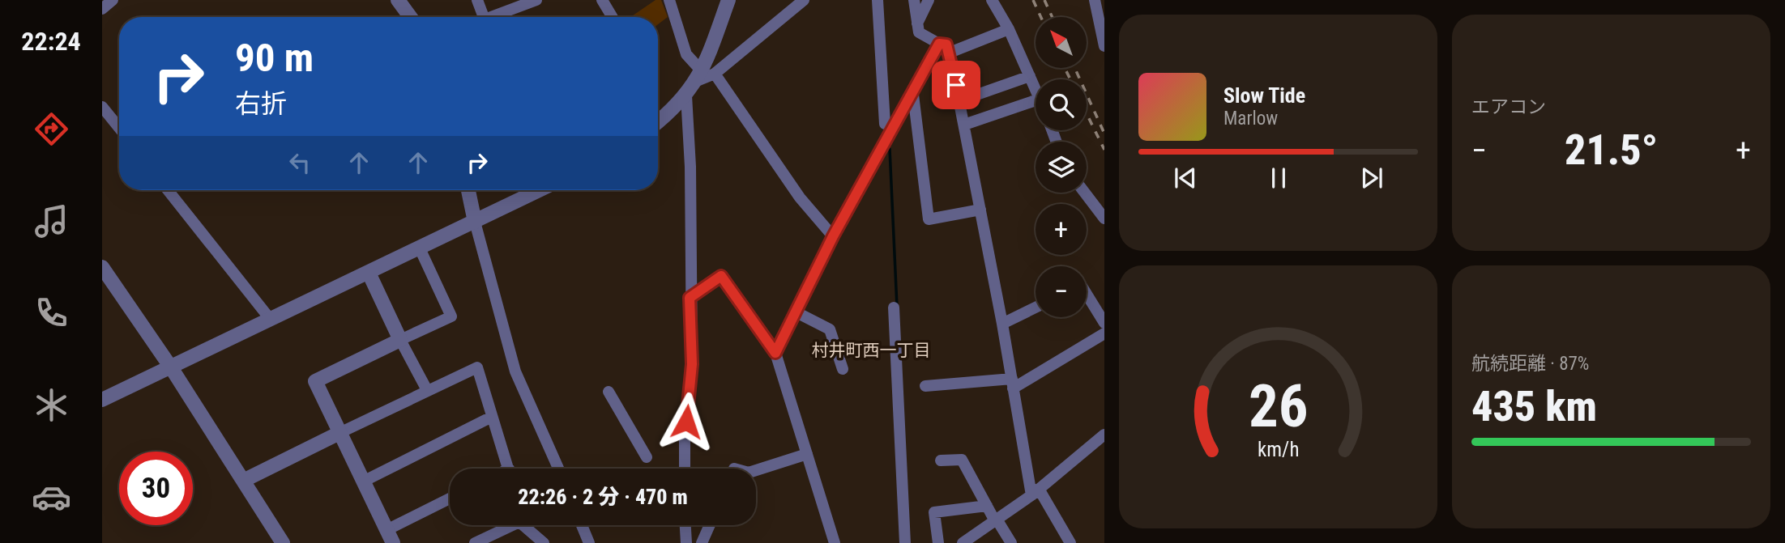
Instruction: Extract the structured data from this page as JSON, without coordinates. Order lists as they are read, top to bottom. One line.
{"districts":["村井町西一丁目"],"north":"top left","page":{"tabs":"22:24","tile":["エアコン",["航続距離 · 87%","435 km"]],"map_buttons":["+","−"],"turn":["90 m","右折"],"song":["Slow Tide","Marlow"],"heat":["−","21.5°","+"],"limit":"30","trip":"22:26 · 2 分 · 470 m","gauge":["26","km/h"]}}
